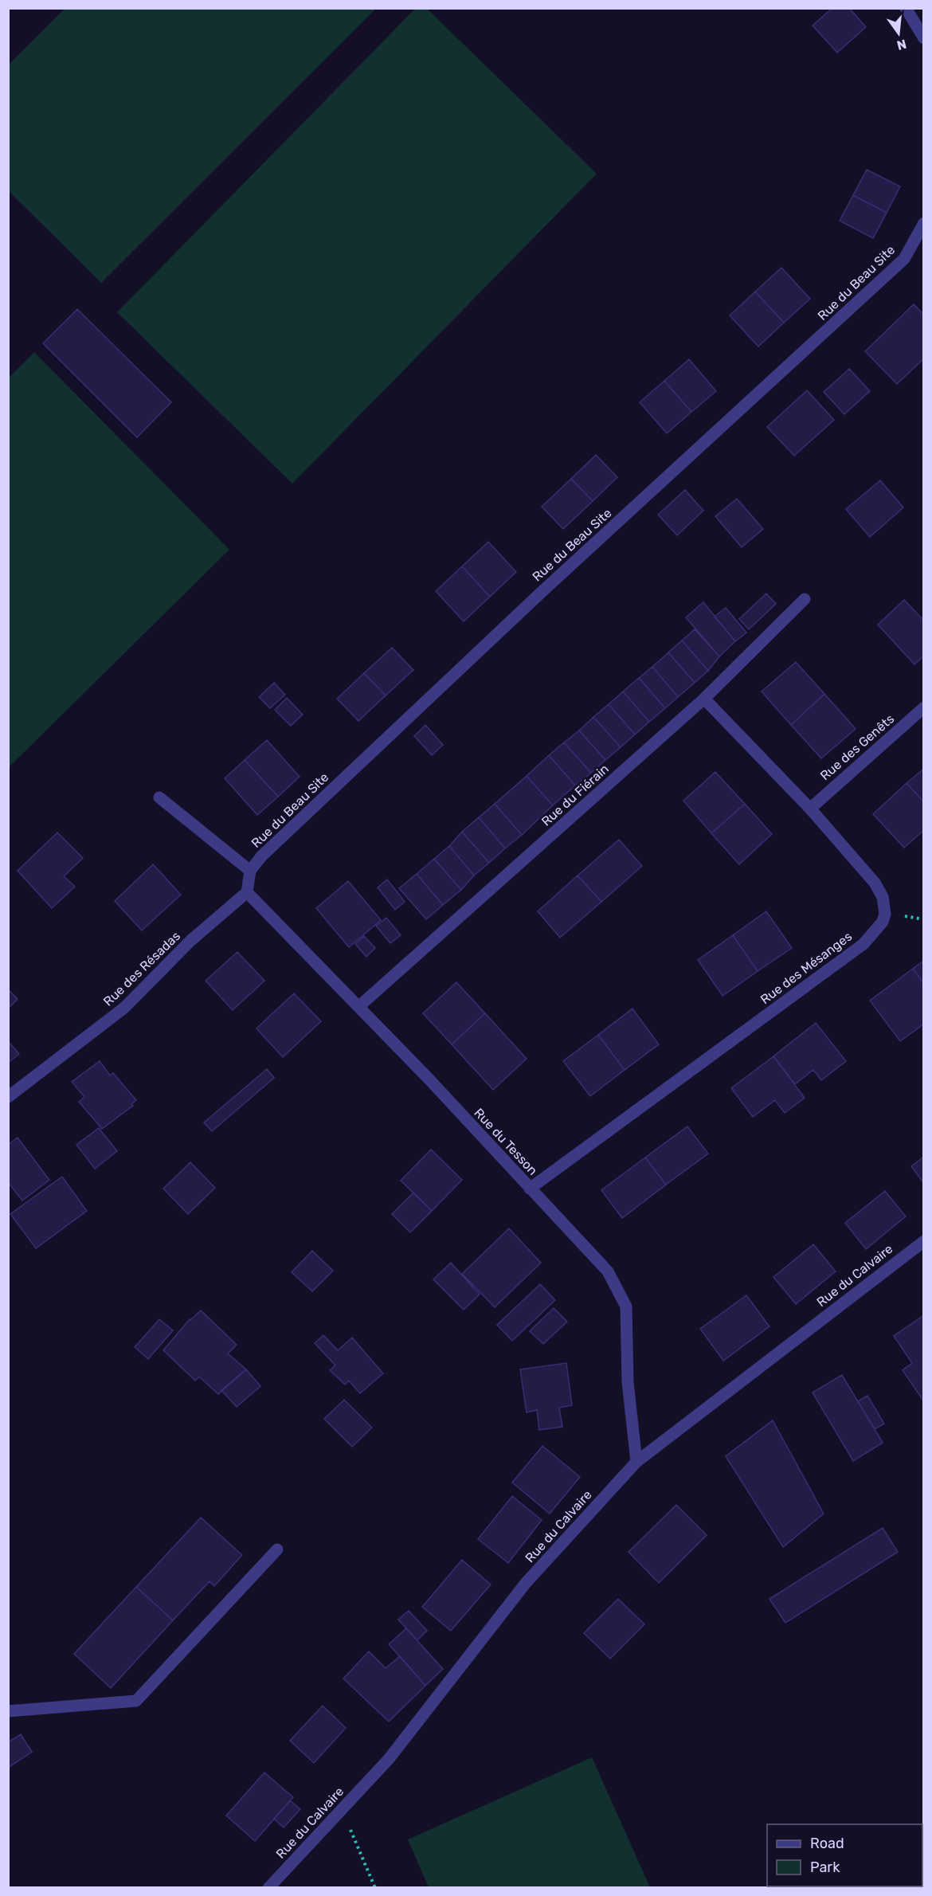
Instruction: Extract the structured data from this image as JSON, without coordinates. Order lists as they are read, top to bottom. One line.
{"streets":{"street":["Rue du Beau Site","Rue des Genêts","Rue du Fiérain","Rue des Mésanges","Rue des Résadas","Rue du Tesson","Rue du Calvaire"]},"crossings":[["Rue des Genêts","Rue des Mésanges"],["Rue du Fiérain","Rue des Mésanges"],["Rue du Fiérain","Rue du Tesson"],["Rue des Mésanges","Rue du Tesson"],["Rue des Résadas","Rue du Tesson"],["Rue du Tesson","Rue du Calvaire"]],"legend":["Road","Park"],"north":"bottom"}
